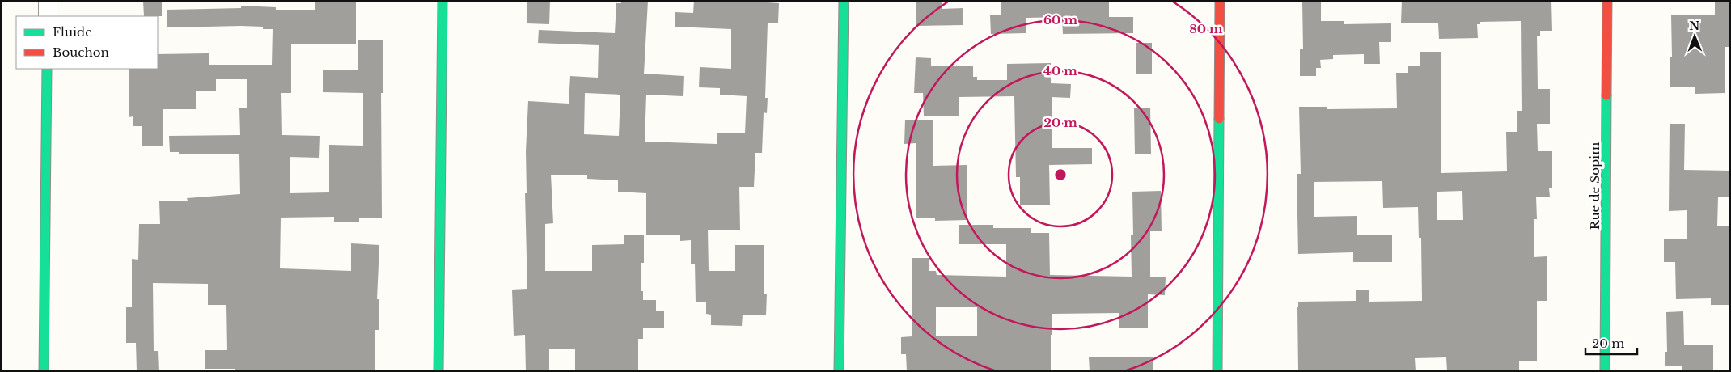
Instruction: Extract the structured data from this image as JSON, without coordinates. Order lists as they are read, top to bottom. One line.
{"streets":{"street":["Rue de Sopim"]},"legend":["Fluide","Bouchon"],"scale_bar":"20 m","north":"top","rings":["60 m","80 m","40 m","20 m"]}
